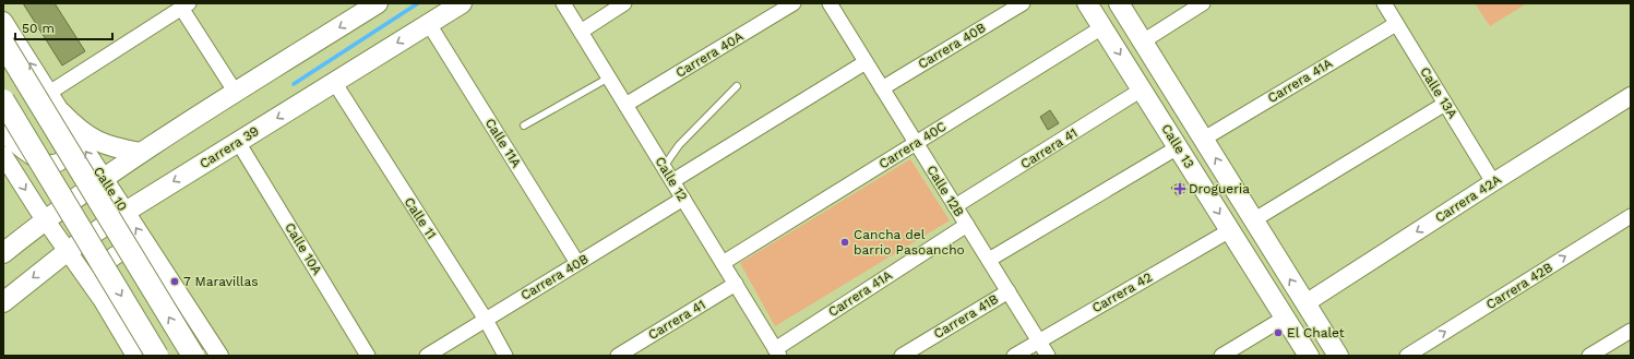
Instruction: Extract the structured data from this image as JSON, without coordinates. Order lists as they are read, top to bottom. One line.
{"streets":{"main road":["Calle 13","Carrera 39","Calle 10"],"street":["Carrera 40B","Carrera 40A","Carrera 41A","Calle 13A","Calle 11A","Carrera 40C","Carrera 41","Calle 12","Calle 12B","Carrera 42A","Calle 11","Calle 10A","Carrera 42B","Carrera 42","Carrera 41B"]},"crossings":[["Carrera 40B","Calle 11A"],["Carrera 40B","Calle 12"],["Carrera 40B","Calle 12B"],["Carrera 40B","Calle 11"],["Carrera 40A","Calle 12"],["Carrera 41A","Calle 13A"],["Carrera 41A","Calle 13"],["Carrera 41A","Calle 12"],["Carrera 41A","Calle 12B"],["Calle 13A","Carrera 42A"],["Calle 11A","Carrera 39"],["Carrera 40C","Calle 13"],["Carrera 40C","Calle 12"],["Carrera 40C","Calle 12B"],["Calle 13","Carrera 41"],["Calle 13","Carrera 42A"],["Calle 13","Carrera 42"],["Carrera 39","Calle 10"],["Carrera 39","Calle 11"],["Carrera 39","Calle 10A"],["Carrera 41","Calle 12"],["Carrera 41","Calle 12B"],["Calle 12B","Carrera 42"],["Calle 12B","Carrera 41B"]],"one_way":["Carrera 42B"],"places":{"health":["Drogueria"],"other":["Cancha del barrio Pasoancho","7 Maravillas","El Chalet"]},"scale_bar":"50 m"}
